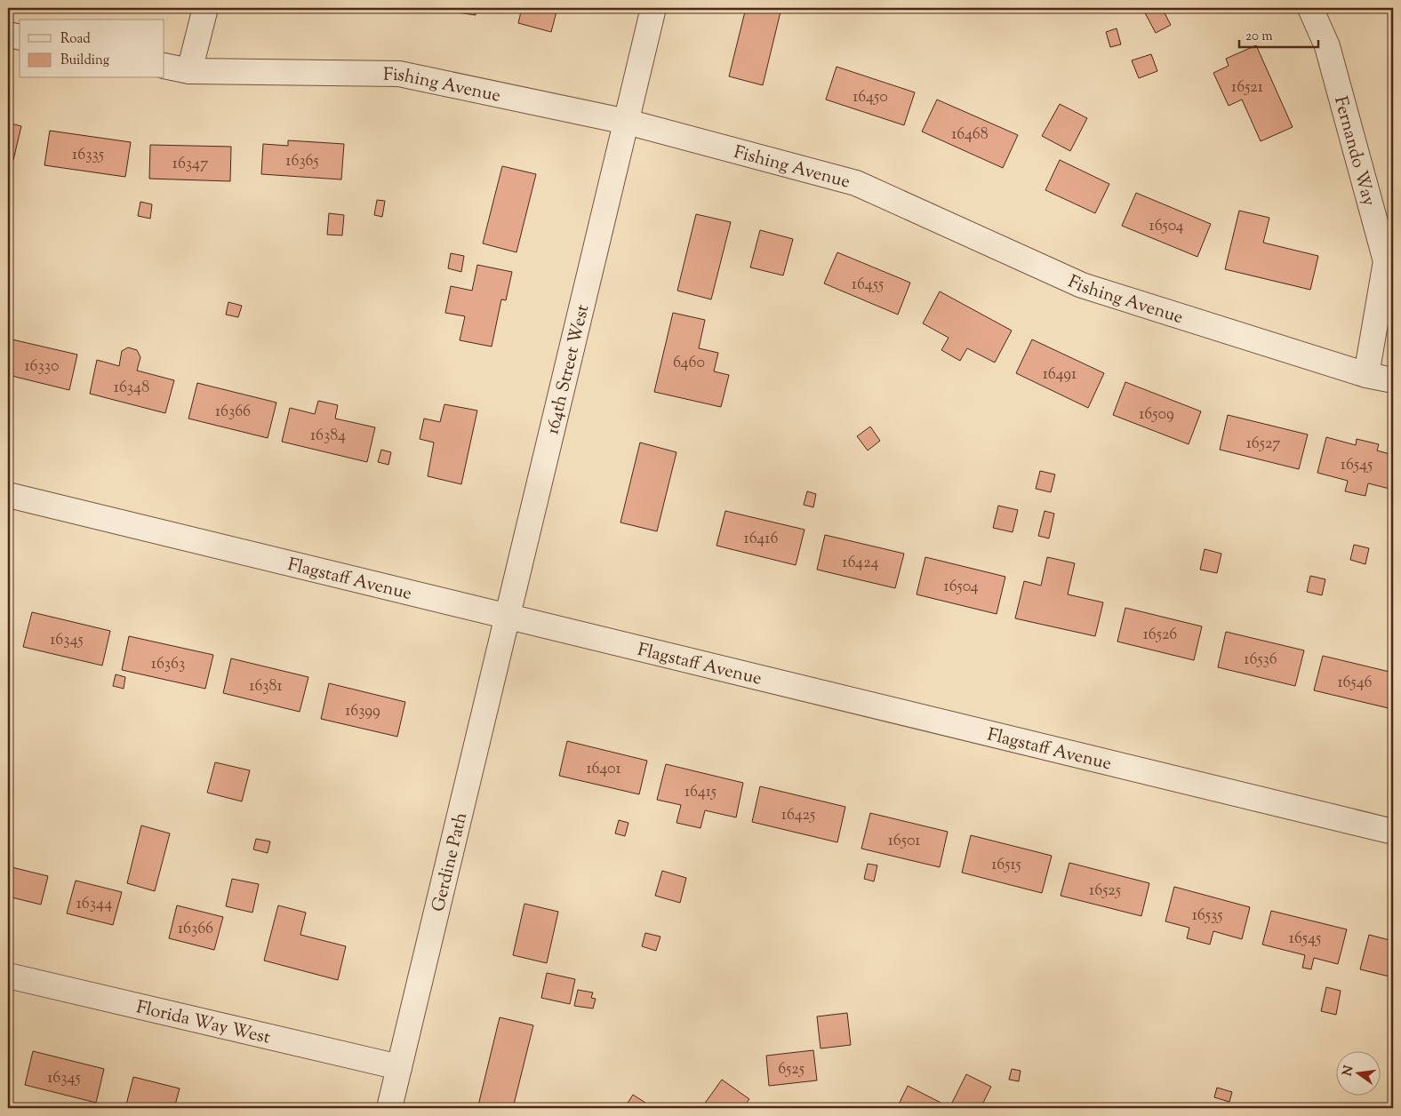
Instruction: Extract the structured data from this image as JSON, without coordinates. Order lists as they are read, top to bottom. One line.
{"streets":{"street":["Fishing Avenue","Fernando Way","164th Street West","Flagstaff Avenue","Gerdine Path","Florida Way West"]},"crossings":[["Fishing Avenue","Fernando Way"],["Fishing Avenue","164th Street West"],["164th Street West","Flagstaff Avenue"],["164th Street West","Gerdine Path"],["Flagstaff Avenue","Gerdine Path"],["Gerdine Path","Florida Way West"]],"house_numbers":["16521","16450","16468","16335","16365","16347","16504","16455","6460","16330","16491","16348","16366","16509","16384","16527","16545","16416","16424","16504","16526","16345","16536","16363","16546","16381","16399","16401","16415","16425","16501","16515","16525","16344","16535","16366","16545","6525","16345"],"legend":["Road","Building"],"scale_bar":"20 m","north":"left"}
